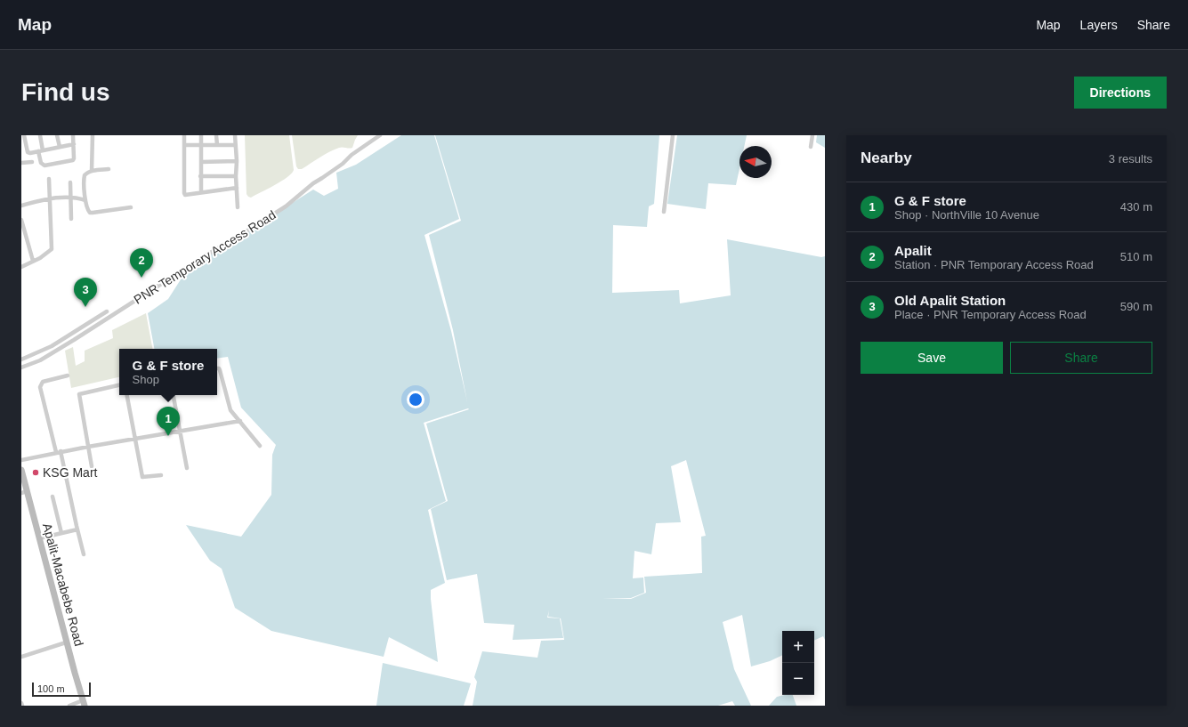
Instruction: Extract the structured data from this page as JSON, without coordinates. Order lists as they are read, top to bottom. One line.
{"streets":{"main road":["Apalit-Macabebe Road"],"street":["PNR Temporary Access Road"]},"places":["KSG Mart"],"scale_bar":"100 m","north":"left","page":{"header":"Map","nav":["Map","Layers","Share"],"buttons":["Directions",["Save","Share"]],"title":"Find us","heading":["Nearby","3 results"],"list":[{"mark":"1","name":"G & F store","note":"Shop · NorthVille 10 Avenue","value":"430 m"},{"mark":"2","name":"Apalit","note":"Station · PNR Temporary Access Road","value":"510 m"},{"mark":"3","name":"Old Apalit Station","note":"Place · PNR Temporary Access Road","value":"590 m"}],"pins":["2","3","1"],"popup":["G & F store","Shop"],"map_buttons":["+","−"],"scale":"100 m"}}
